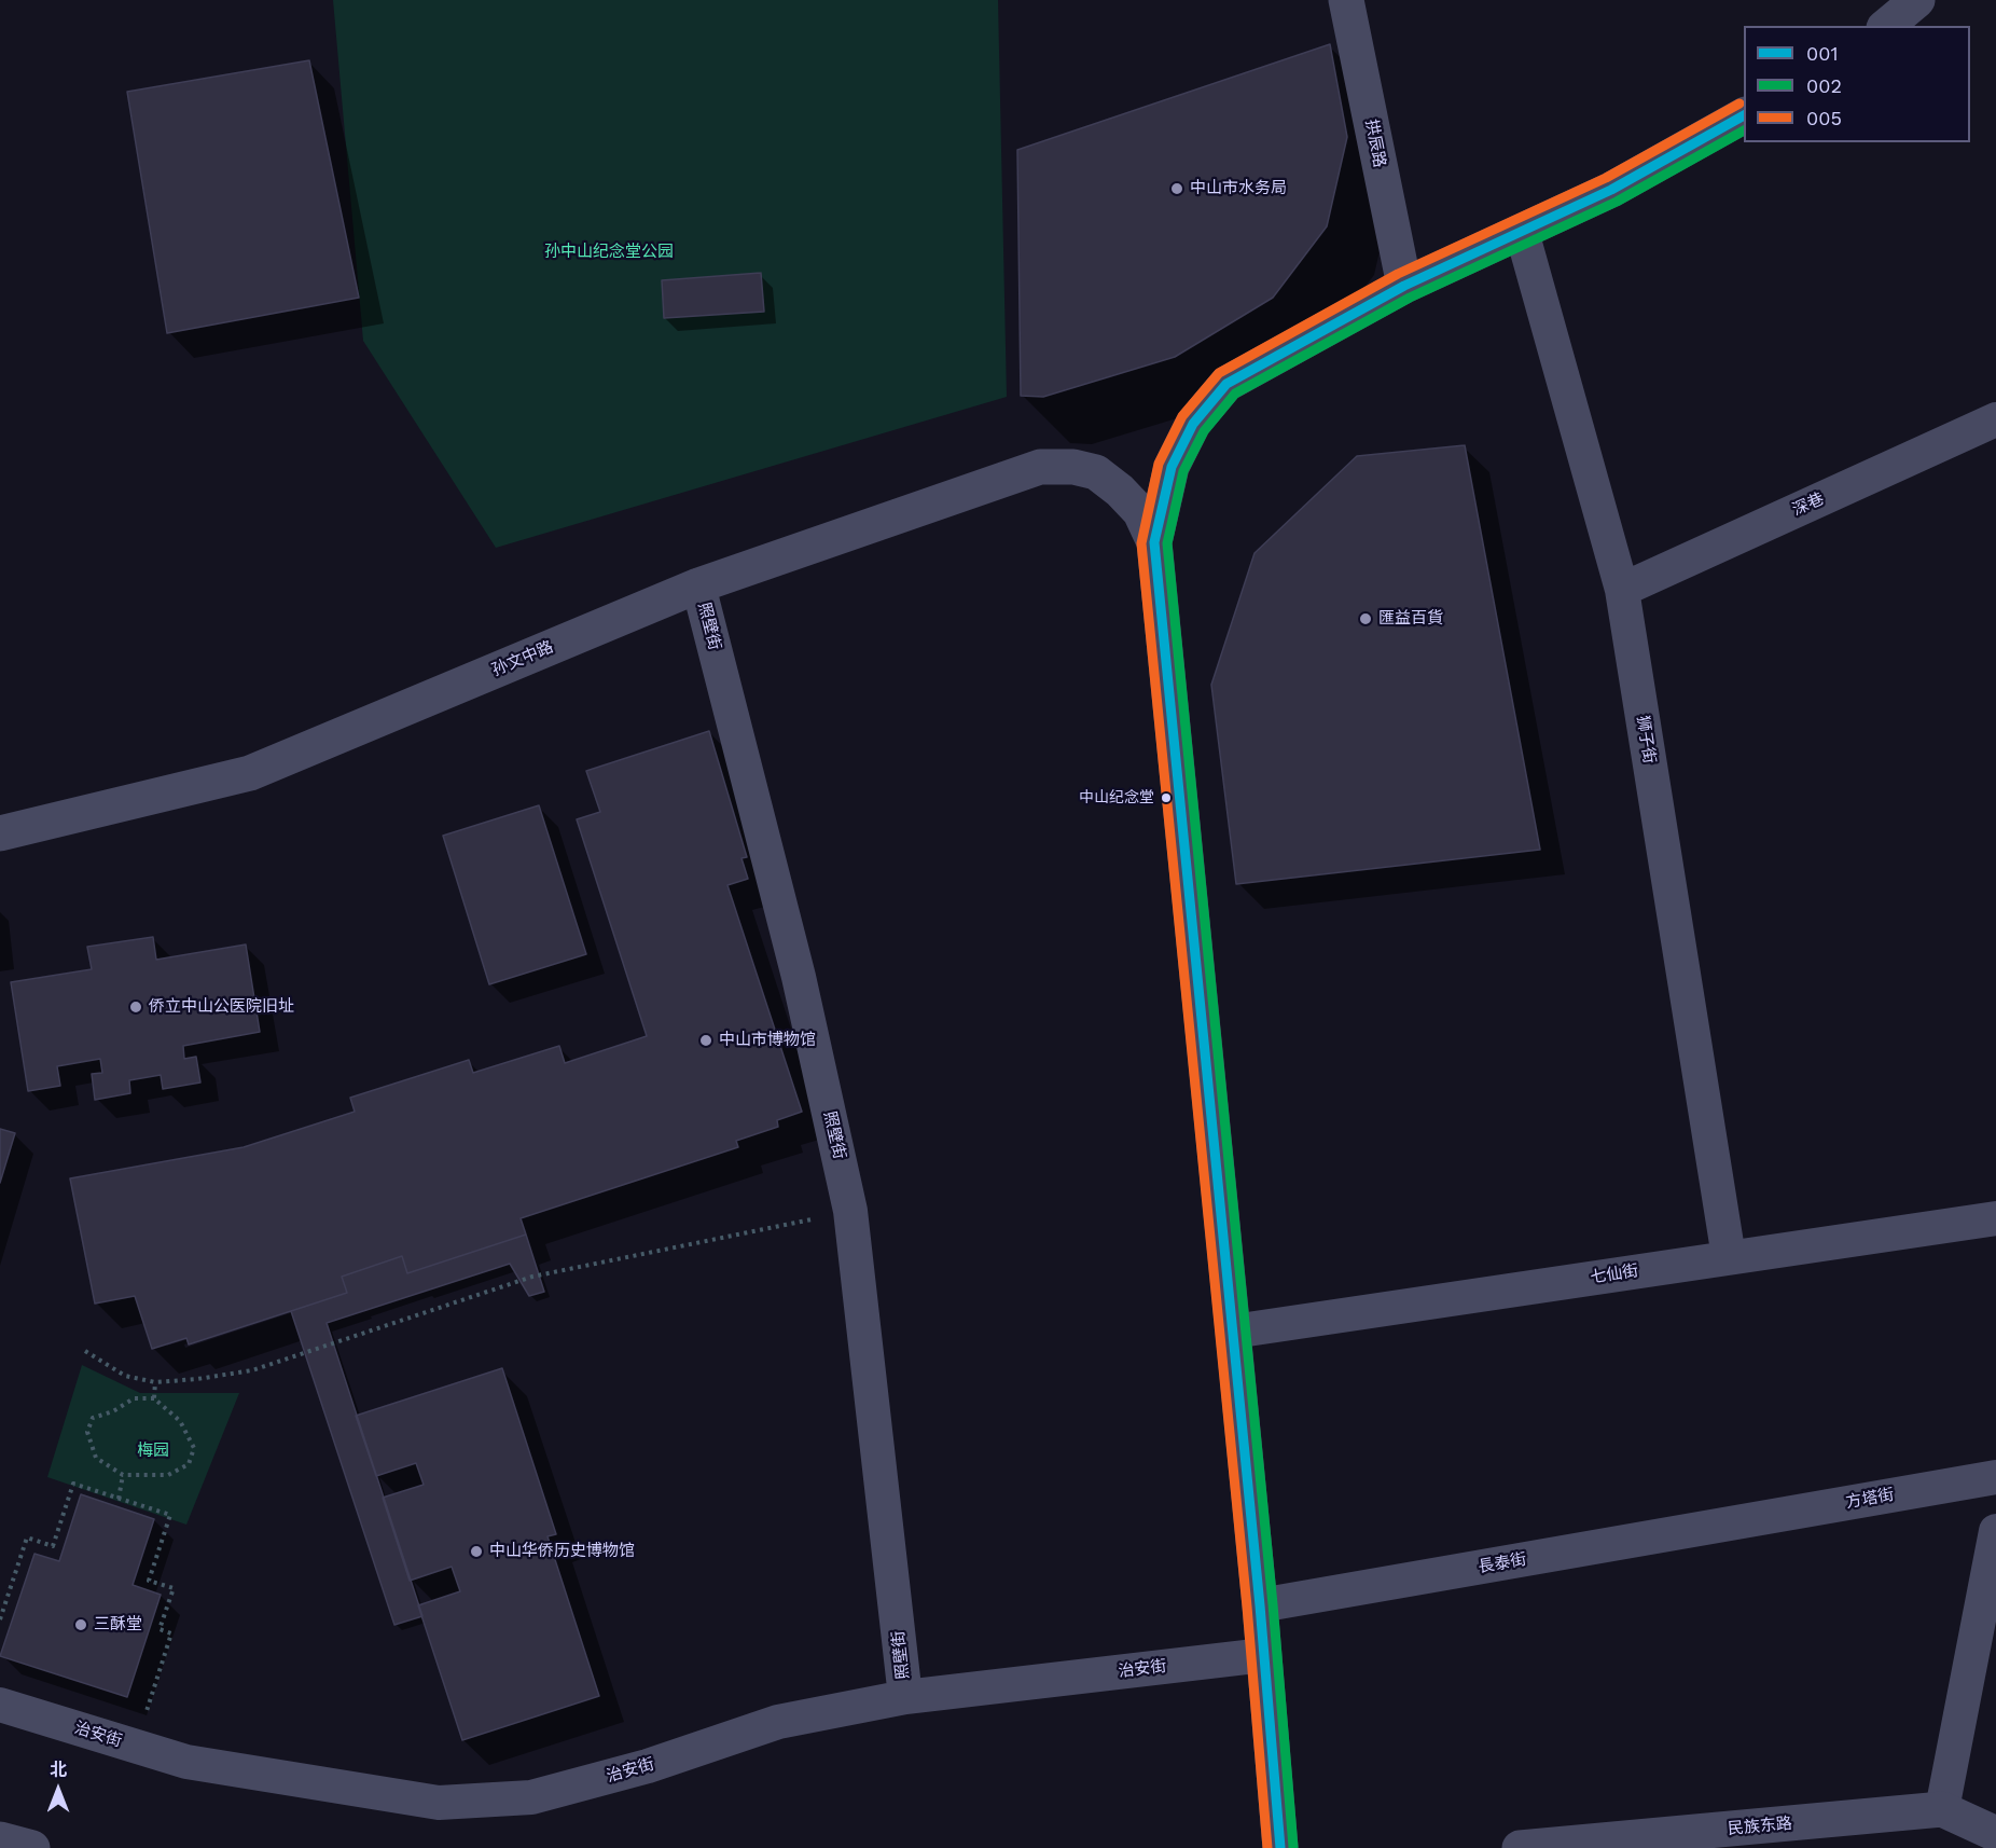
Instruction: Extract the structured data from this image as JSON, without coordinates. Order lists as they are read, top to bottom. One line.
{"streets":{"street":["拱辰路","深巷","照壁街","孙文中路","狮子街","七仙街","方塔街","長泰街","治安街","民族东路"]},"crossings":[["深巷","狮子街"],["照壁街","孙文中路"],["照壁街","治安街"],["狮子街","七仙街"],["方塔街","長泰街"]],"parks":["孙中山纪念堂公园","梅园"],"places":["中山市水务局","匯益百貨","中山纪念堂","侨立中山公医院旧址","中山市博物馆","中山华侨历史博物馆","三酥堂"],"lines":["transit line 005","transit line 001","transit line 002"],"legend":["001","002","005"],"north":"top"}
